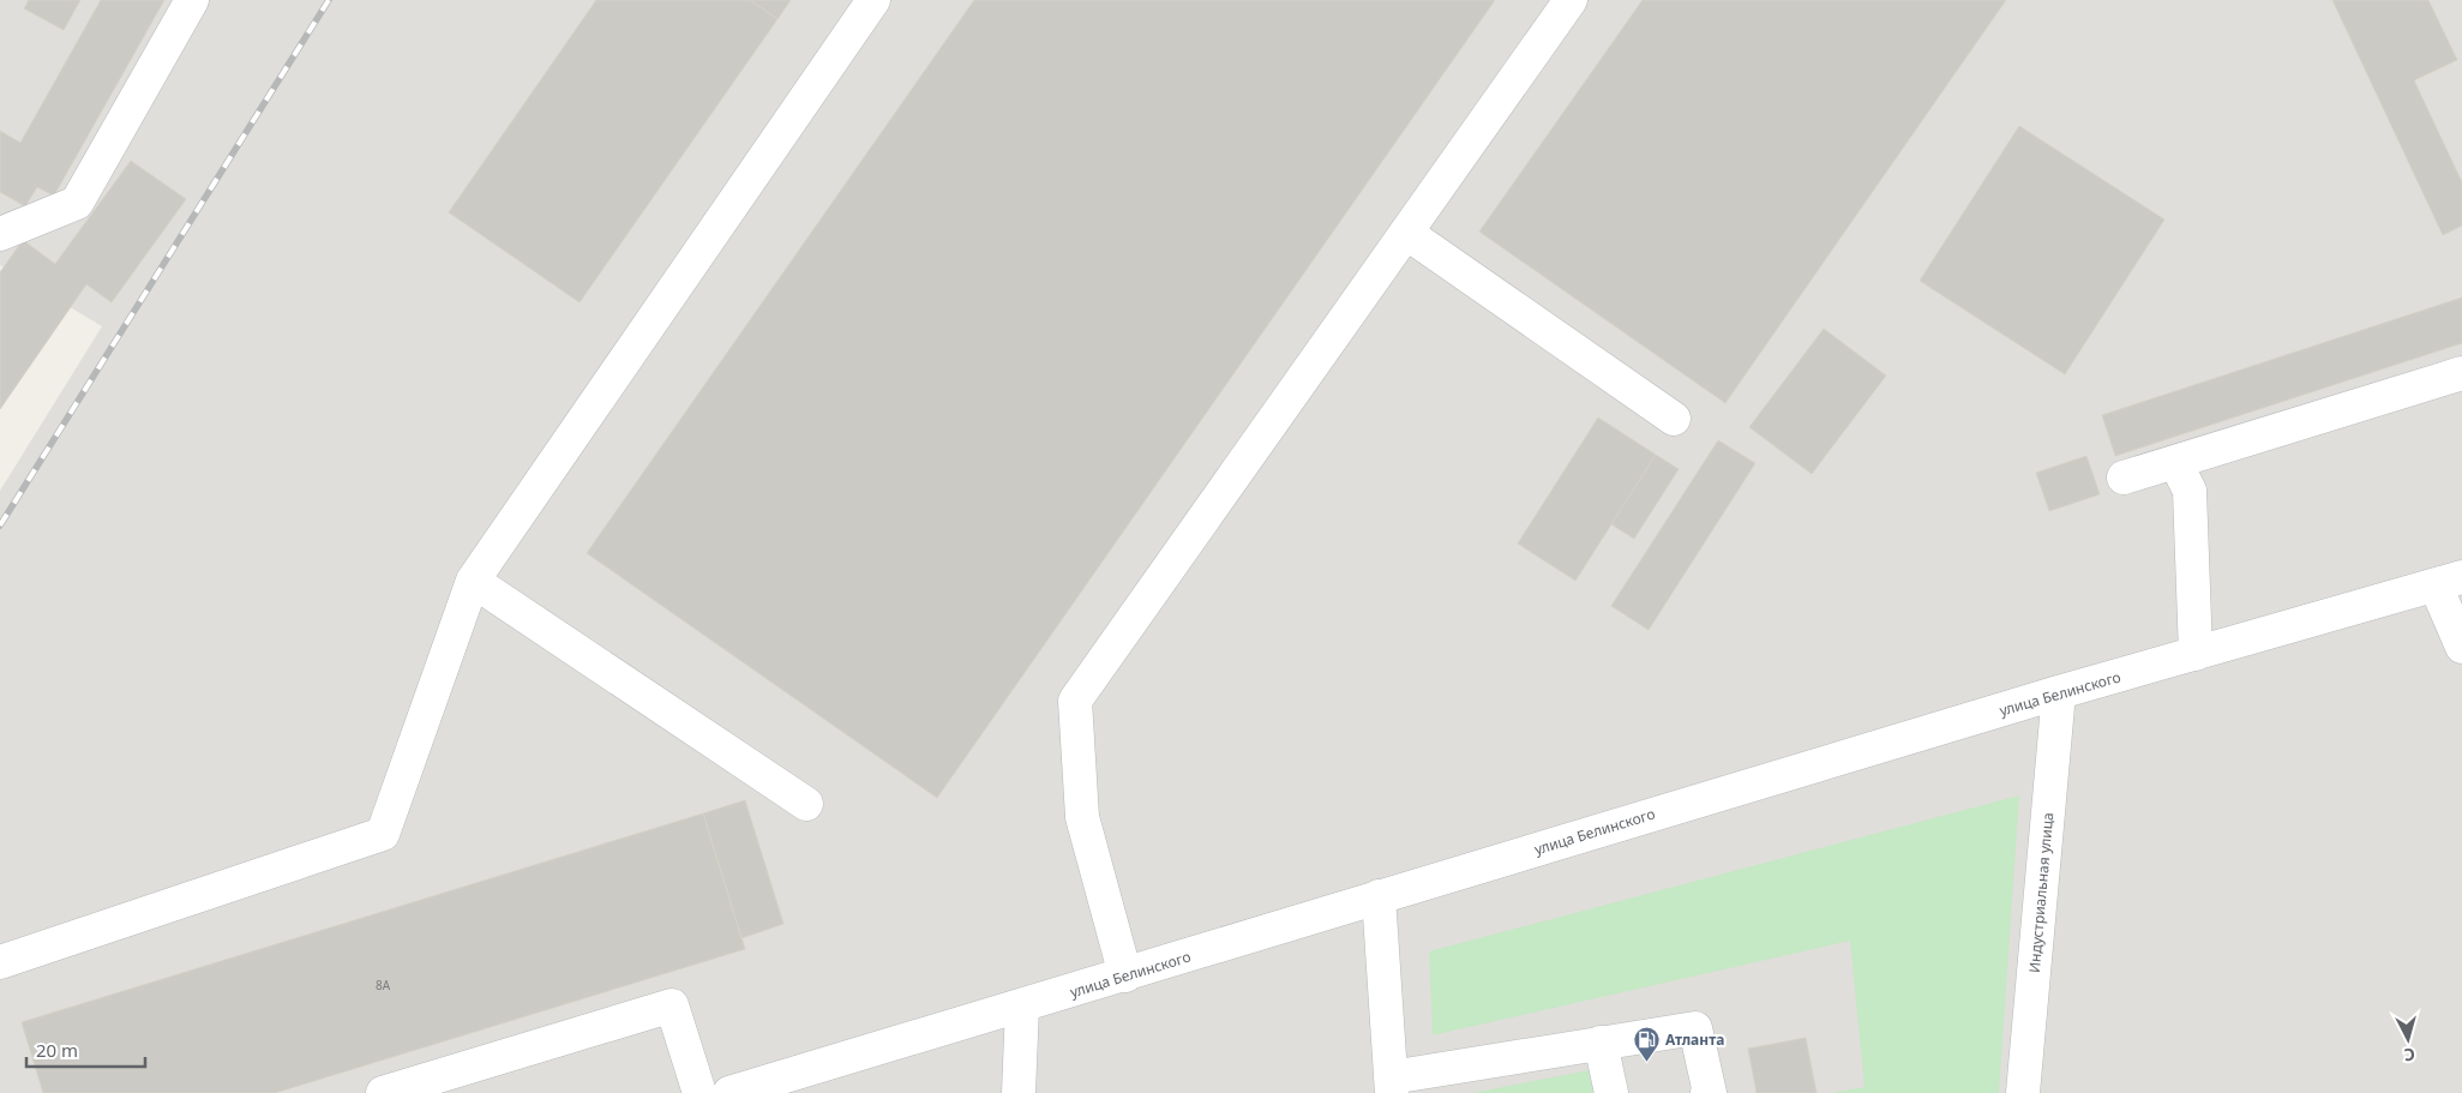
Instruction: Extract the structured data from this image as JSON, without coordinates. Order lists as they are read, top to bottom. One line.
{"streets":{"street":["улица Белинского","Индустриальная улица"]},"crossings":[["улица Белинского","Индустриальная улица"]],"places":{"fuel station":["Атланта"]},"house_numbers":["8А"],"scale_bar":"20 m","north":"bottom"}
